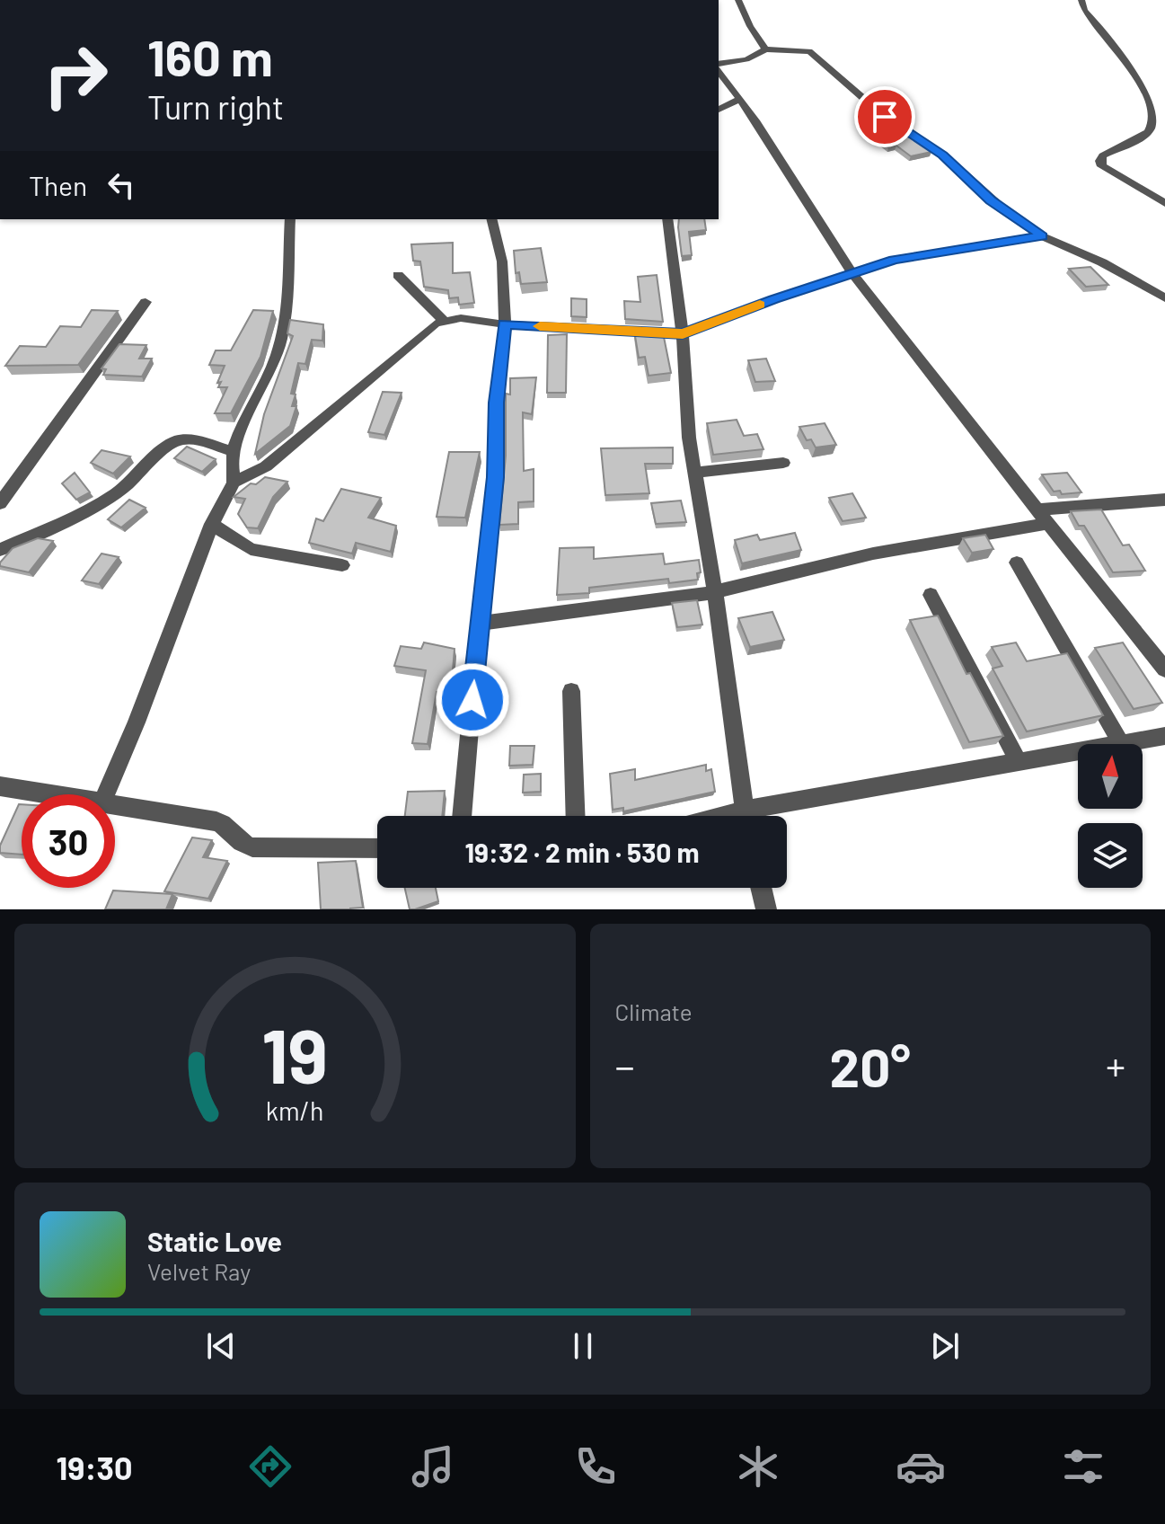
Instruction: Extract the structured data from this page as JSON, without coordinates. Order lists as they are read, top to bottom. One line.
{"north":"top","page":{"turn":["160 m","Turn right"],"then":"Then","limit":"30","trip":"19:32 · 2 min · 530 m","tile":"Climate","heat":["−","20°","+"],"song":["Static Love","Velvet Ray"],"tabs":"19:30","gauge":["19","km/h"]}}
